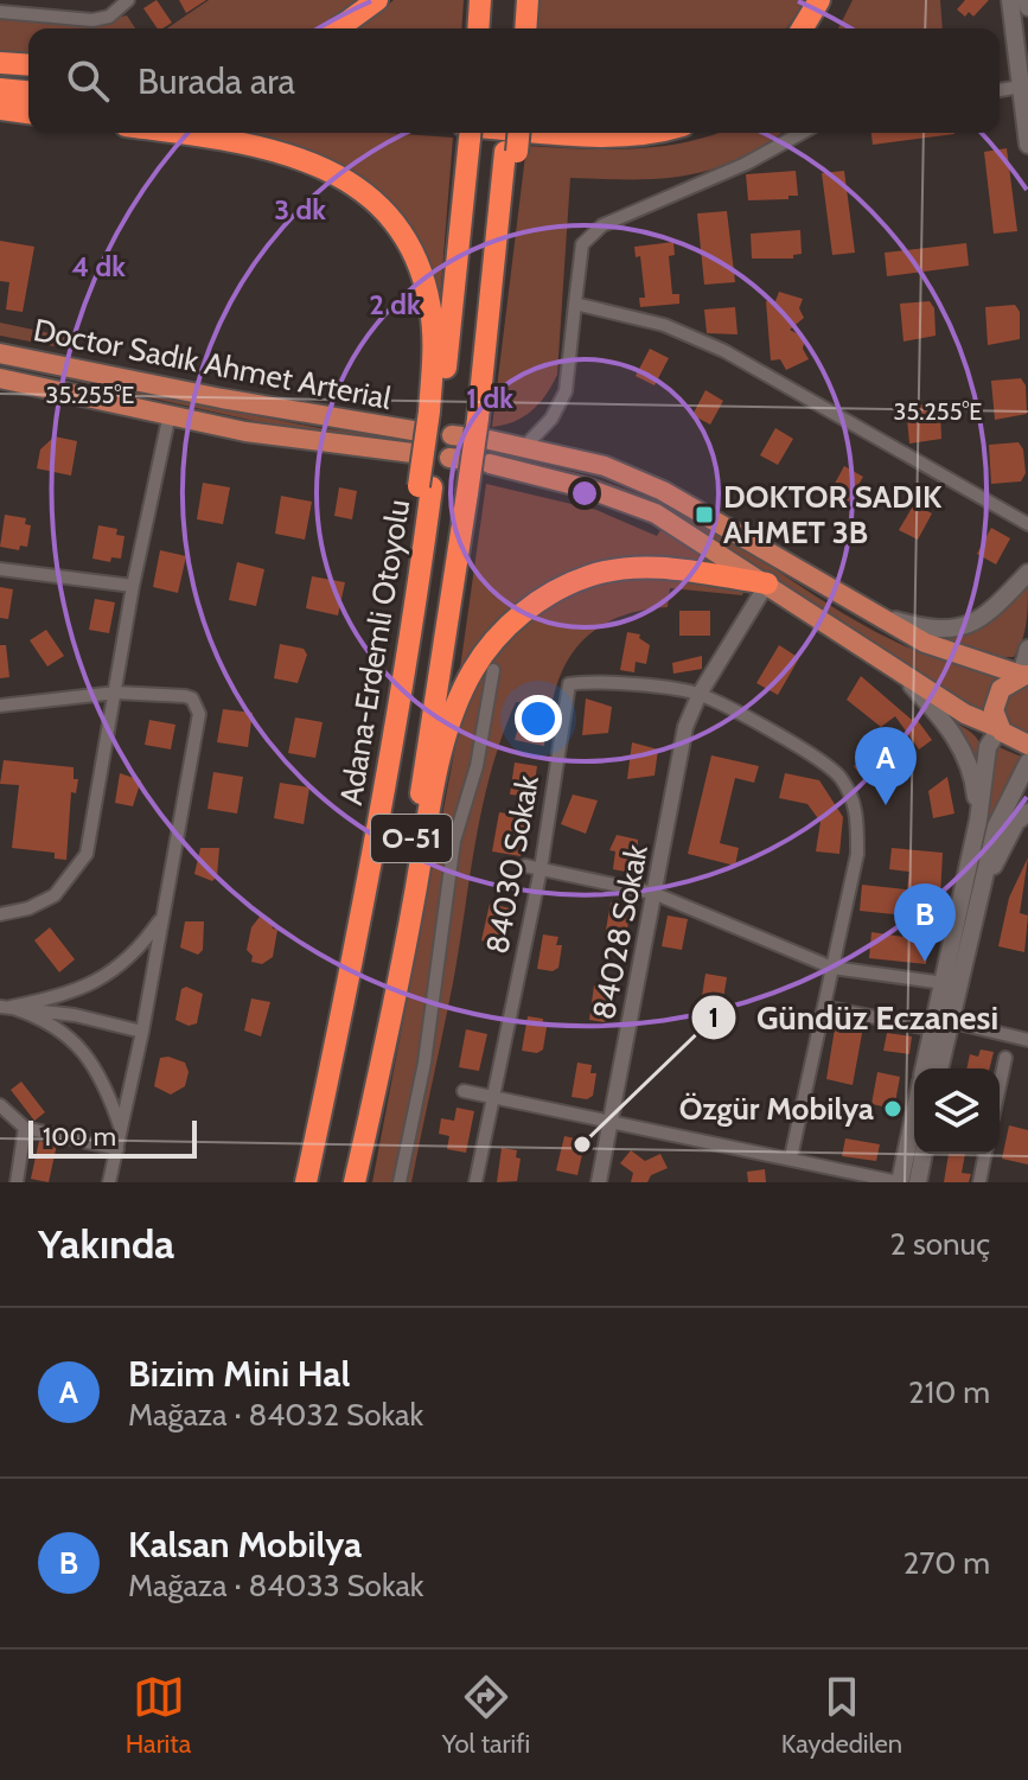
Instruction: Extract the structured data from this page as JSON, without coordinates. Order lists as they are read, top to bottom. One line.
{"streets":{"highway":["Adana-Erdemli Otoyolu","O-51"],"main road":["Doctor Sadık Ahmet Arterial"],"street":["84030 Sokak","84028 Sokak"]},"crossings":[["84030 Sokak","84028 Sokak"]],"places":{"transit":["DOKTOR SADIK AHMET 3B"],"other":["Özgür Mobilya","Gündüz Eczanesi"]},"scale_bar":"100 m","page":{"search":"Burada ara","pins":["A","B"],"scale":"100 m","heading":["Yakında","2 sonuç"],"list":[{"mark":"A","name":"Bizim Mini Hal","note":"Mağaza · 84032 Sokak","value":"210 m"},{"mark":"B","name":"Kalsan Mobilya","note":"Mağaza · 84033 Sokak","value":"270 m"}],"nav":["Harita","Yol tarifi","Kaydedilen"]},"coordinates":["35.255°E"],"rings":["3 dk","4 dk","2 dk","1 dk"]}
